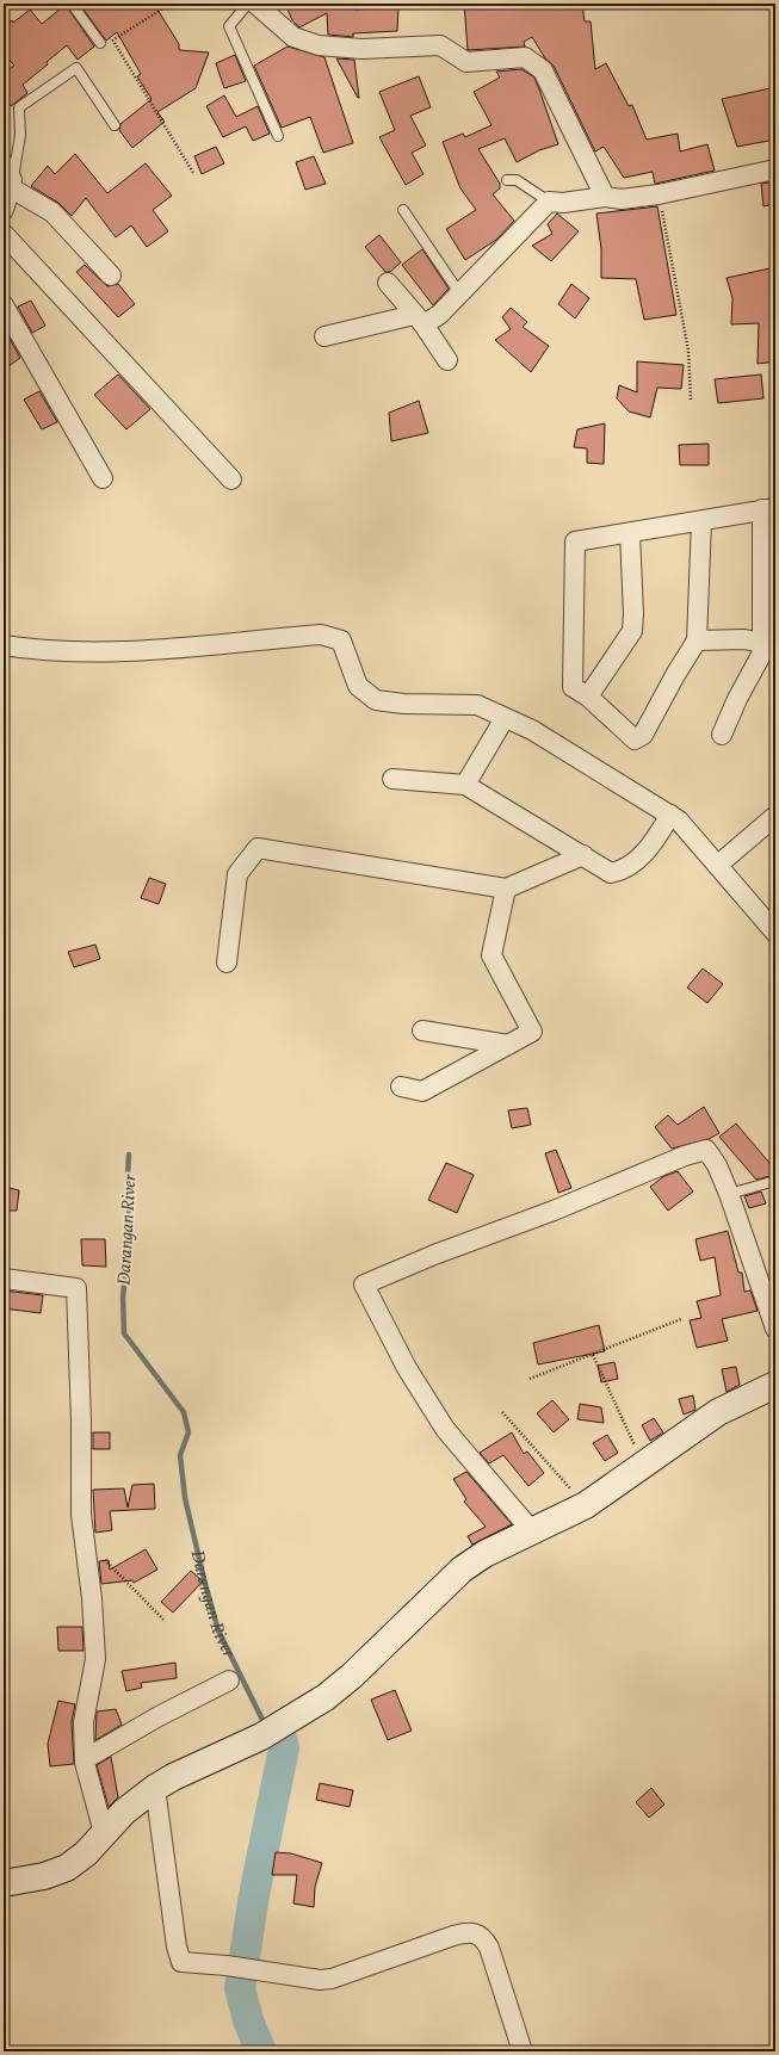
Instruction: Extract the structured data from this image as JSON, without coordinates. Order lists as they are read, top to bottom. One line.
{"water":["Darangan River"]}
